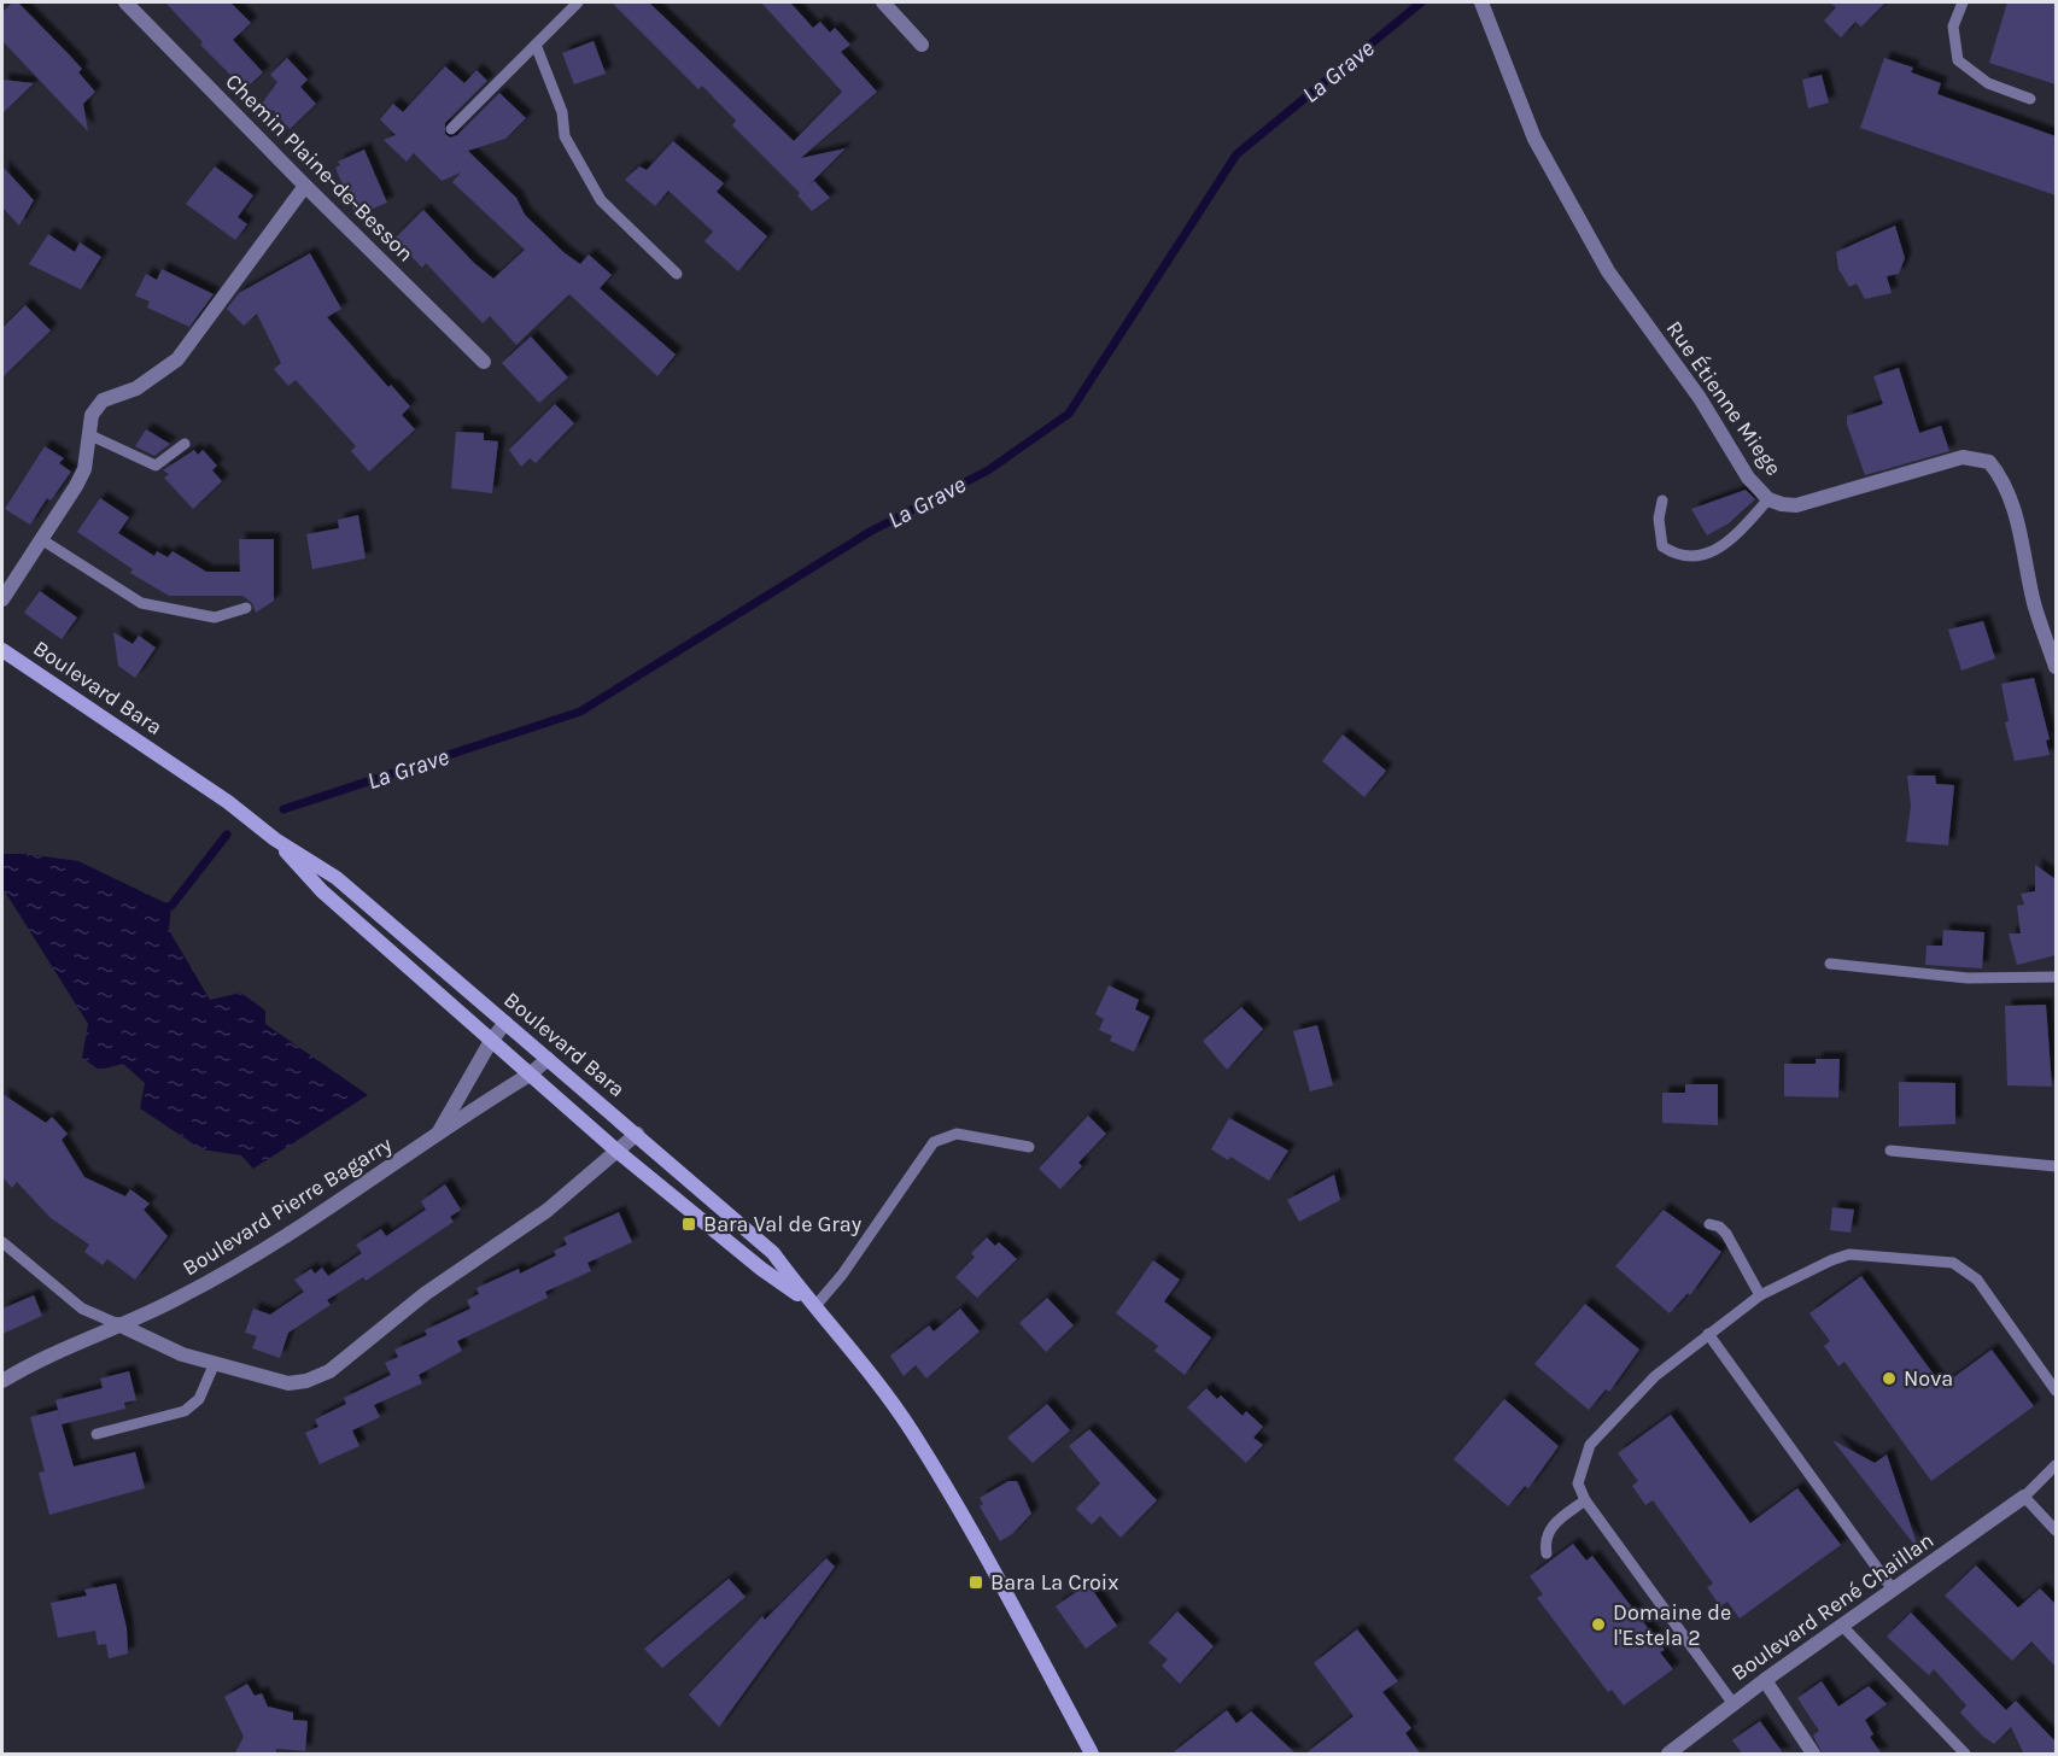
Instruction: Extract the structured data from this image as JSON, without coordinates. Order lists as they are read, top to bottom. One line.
{"streets":{"street":["Chemin Plaine-de-Besson","Rue Étienne Miege","Boulevard Bara","Boulevard Pierre Bagarry","Boulevard René Chaillan"]},"crossings":[["Boulevard Bara","Boulevard Pierre Bagarry"]],"water":["La Grave"],"places":{"transit":["Bara Val de Gray","Bara La Croix"],"other":["Nova","Domaine de l'Estela 2"]}}
